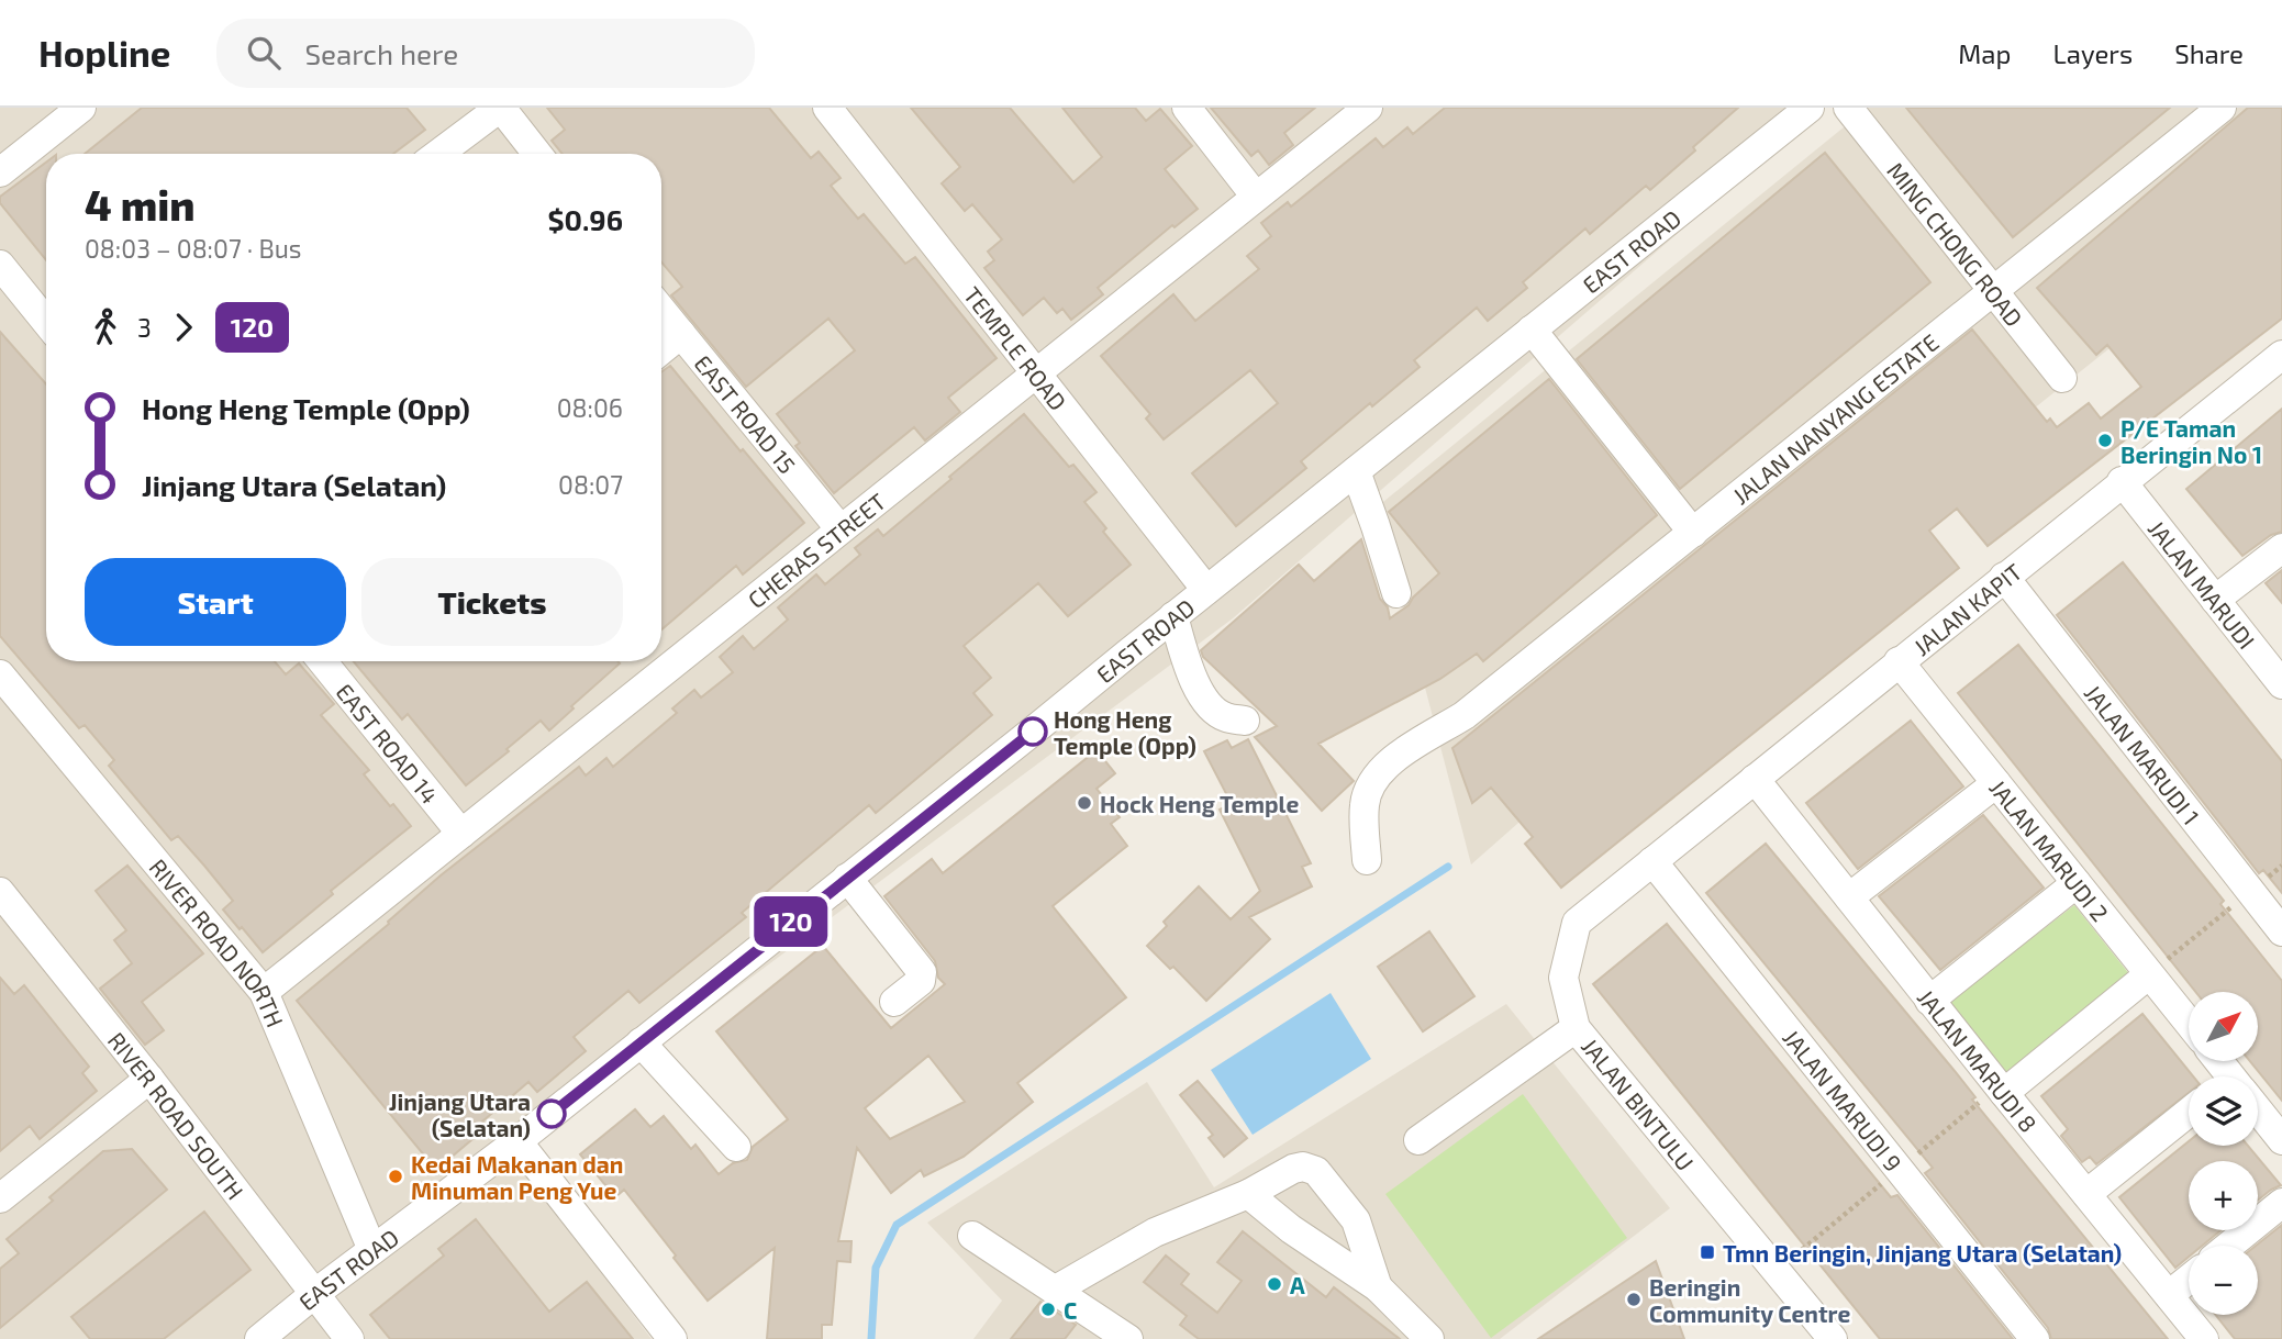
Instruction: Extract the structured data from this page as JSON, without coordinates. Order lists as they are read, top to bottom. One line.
{"streets":{"street":["MING CHONG ROAD","EAST ROAD","TEMPLE ROAD","EAST ROAD 15","JALAN NANYANG ESTATE","CHERAS STREET","JALAN MARUDI","JALAN KAPIT","EAST ROAD 14","JALAN MARUDI 1","JALAN MARUDI 2","RIVER ROAD NORTH","JALAN MARUDI 8","JALAN MARUDI 9","JALAN BINTULU","RIVER ROAD SOUTH"]},"crossings":[["MING CHONG ROAD","JALAN NANYANG ESTATE"],["EAST ROAD","TEMPLE ROAD"],["EAST ROAD","RIVER ROAD NORTH"],["EAST ROAD","RIVER ROAD SOUTH"],["TEMPLE ROAD","CHERAS STREET"],["EAST ROAD 15","CHERAS STREET"],["CHERAS STREET","EAST ROAD 14"],["CHERAS STREET","RIVER ROAD NORTH"],["JALAN MARUDI","JALAN KAPIT"],["JALAN KAPIT","JALAN MARUDI 1"],["JALAN KAPIT","JALAN MARUDI 2"],["JALAN KAPIT","JALAN MARUDI 8"],["JALAN KAPIT","JALAN MARUDI 9"],["JALAN KAPIT","JALAN BINTULU"],["JALAN MARUDI 9","JALAN BINTULU"]],"places":{"other":["P/E Taman Beringin No 1","Hong Heng Temple (Opp)","Hock Heng Temple","Jinjang Utara (Selatan)","Kedai Makanan dan Minuman Peng Yue","A","Beringin Community Centre","C"],"transit":["Tmn Beringin, Jinjang Utara (Selatan)"]},"lines":["bus line 120"],"north":"top right","page":{"header":"Hopline","search":"Search here","nav":["Map","Layers","Share"],"on_map":"120","heading":["4 min","08:03 – 08:07 · Bus","$0.96"],"legs":["3","120"],"list":[{"name":"Hong Heng Temple (Opp)","value":"08:06"},{"name":"Jinjang Utara (Selatan)","value":"08:07"}],"buttons":["Start","Tickets"],"map_buttons":["+","−"]}}
